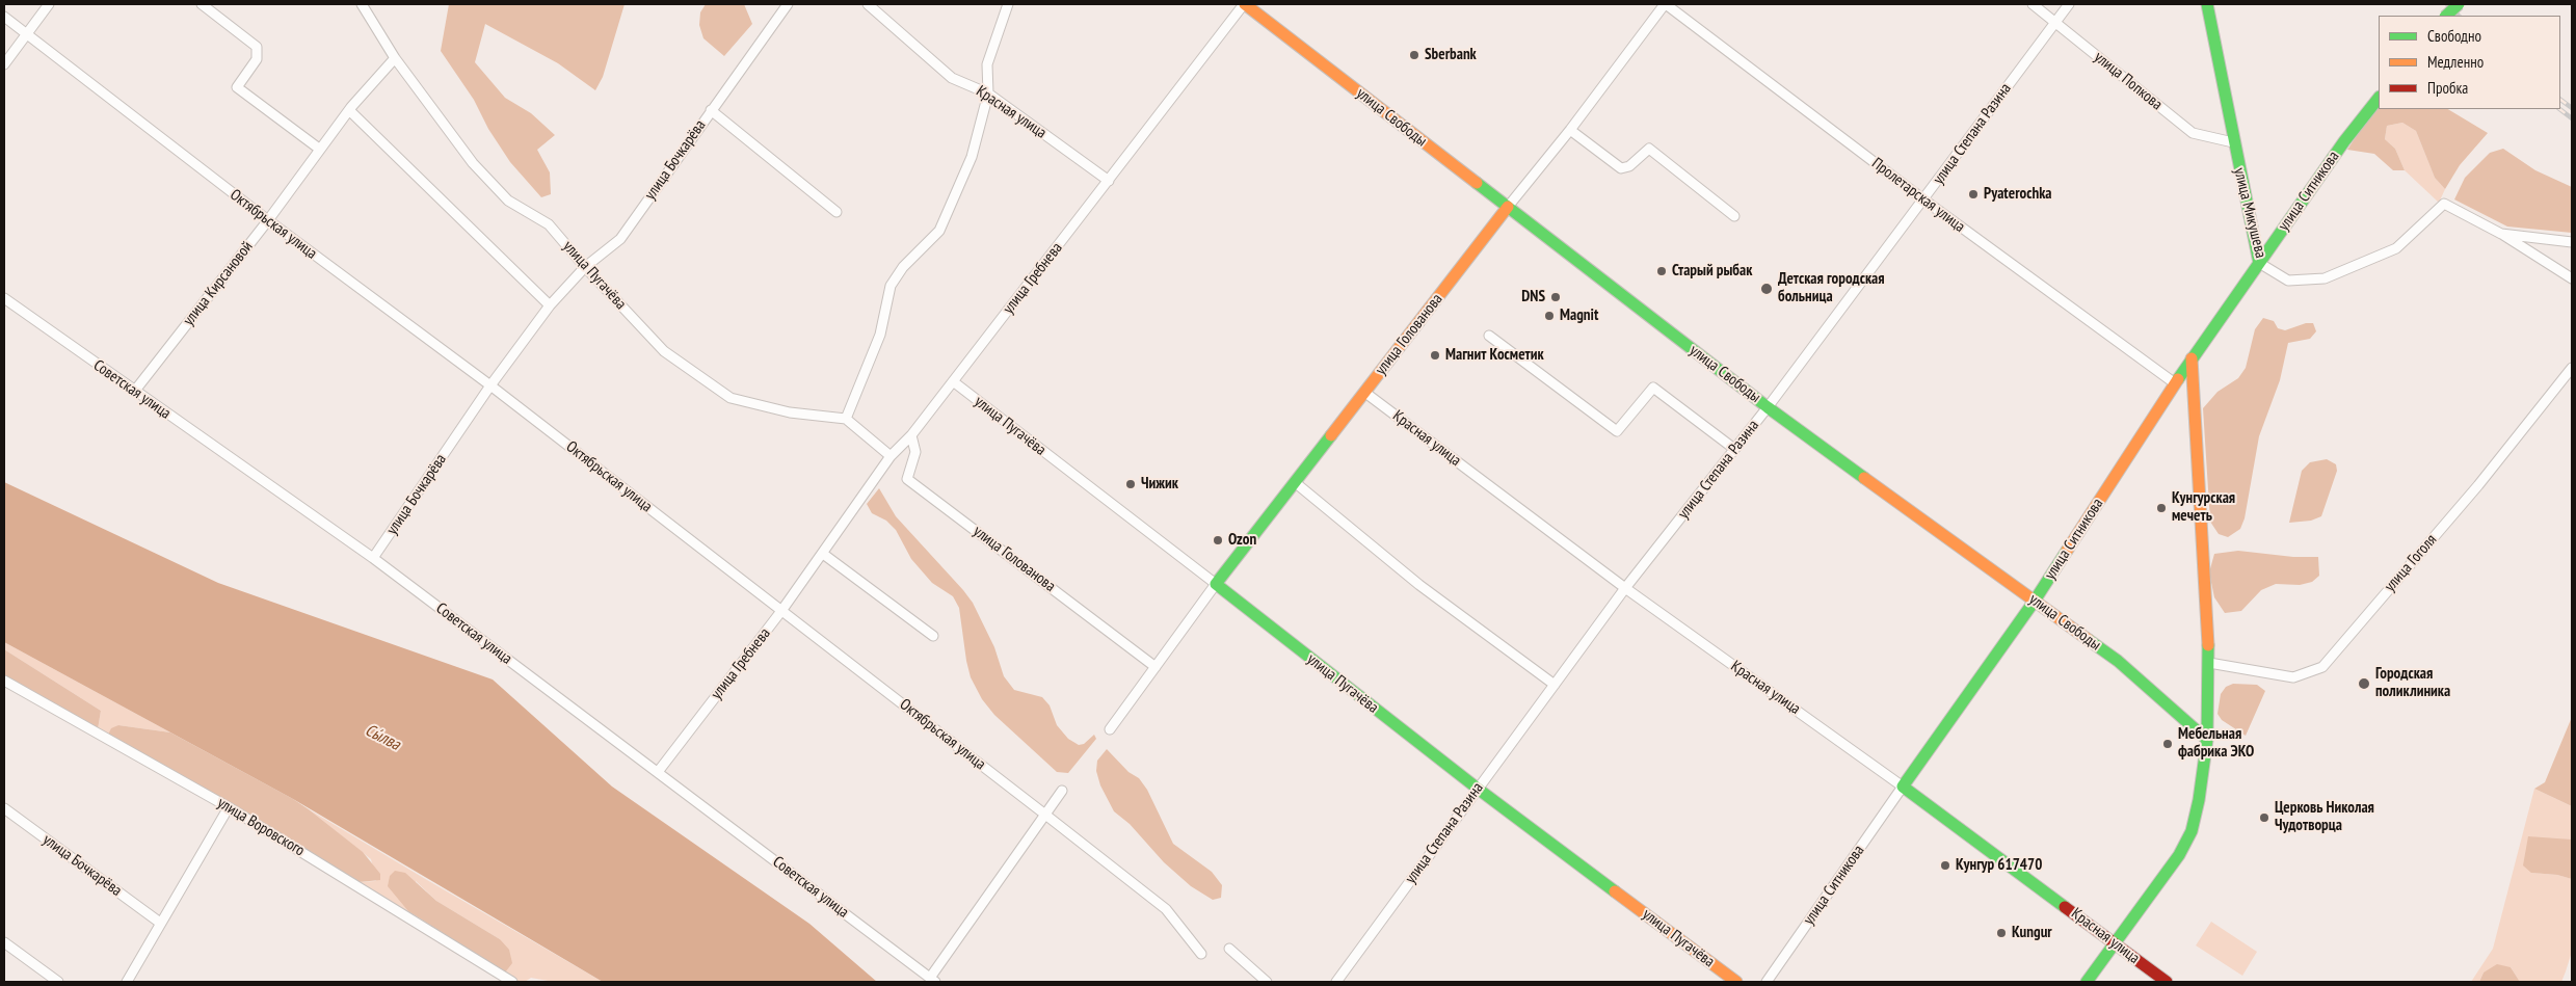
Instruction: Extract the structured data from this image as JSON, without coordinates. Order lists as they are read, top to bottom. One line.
{"streets":{"street":["улица Попкова","Красная улица","улица Свободы","улица Степана Разина","улица Бочкарёва","улица Ситникова","Пролетарская улица","улица Микушева","Октябрьская улица","улица Пугачёва","улица Гребнева","улица Кирсановой","улица Голованова","Советская улица","улица Гоголя","улица Воровского"]},"crossings":[["улица Попкова","улица Степана Разина"],["улица Попкова","улица Микушева"],["Красная улица","улица Степана Разина"],["Красная улица","улица Ситникова"],["Красная улица","улица Гребнева"],["Красная улица","улица Голованова"],["улица Свободы","улица Степана Разина"],["улица Свободы","улица Ситникова"],["улица Свободы","улица Гребнева"],["улица Свободы","улица Голованова"],["улица Степана Разина","Пролетарская улица"],["улица Степана Разина","улица Пугачёва"],["улица Бочкарёва","Октябрьская улица"],["улица Бочкарёва","улица Пугачёва"],["улица Бочкарёва","Советская улица"],["улица Ситникова","Пролетарская улица"],["улица Ситникова","улица Микушева"],["Пролетарская улица","улица Голованова"],["Октябрьская улица","улица Гребнева"],["Октябрьская улица","улица Кирсановой"],["улица Пугачёва","улица Гребнева"],["улица Пугачёва","улица Кирсановой"],["улица Пугачёва","улица Голованова"],["улица Гребнева","улица Голованова"],["улица Гребнева","Советская улица"],["улица Кирсановой","Советская улица"]],"water":["Сы́лва"],"places":["Sberbank","Pyaterochka","Старый рыбак","Детская городская больница","DNS","Magnit","Магнит Косметик","Чижик","Кунгурская мечеть","Ozon","Городская поликлиника","Мебельная фабрика ЭКО","Церковь Николая Чудотворца","Кунгур 617470","Kungur"],"legend":["Свободно","Медленно","Пробка"]}
